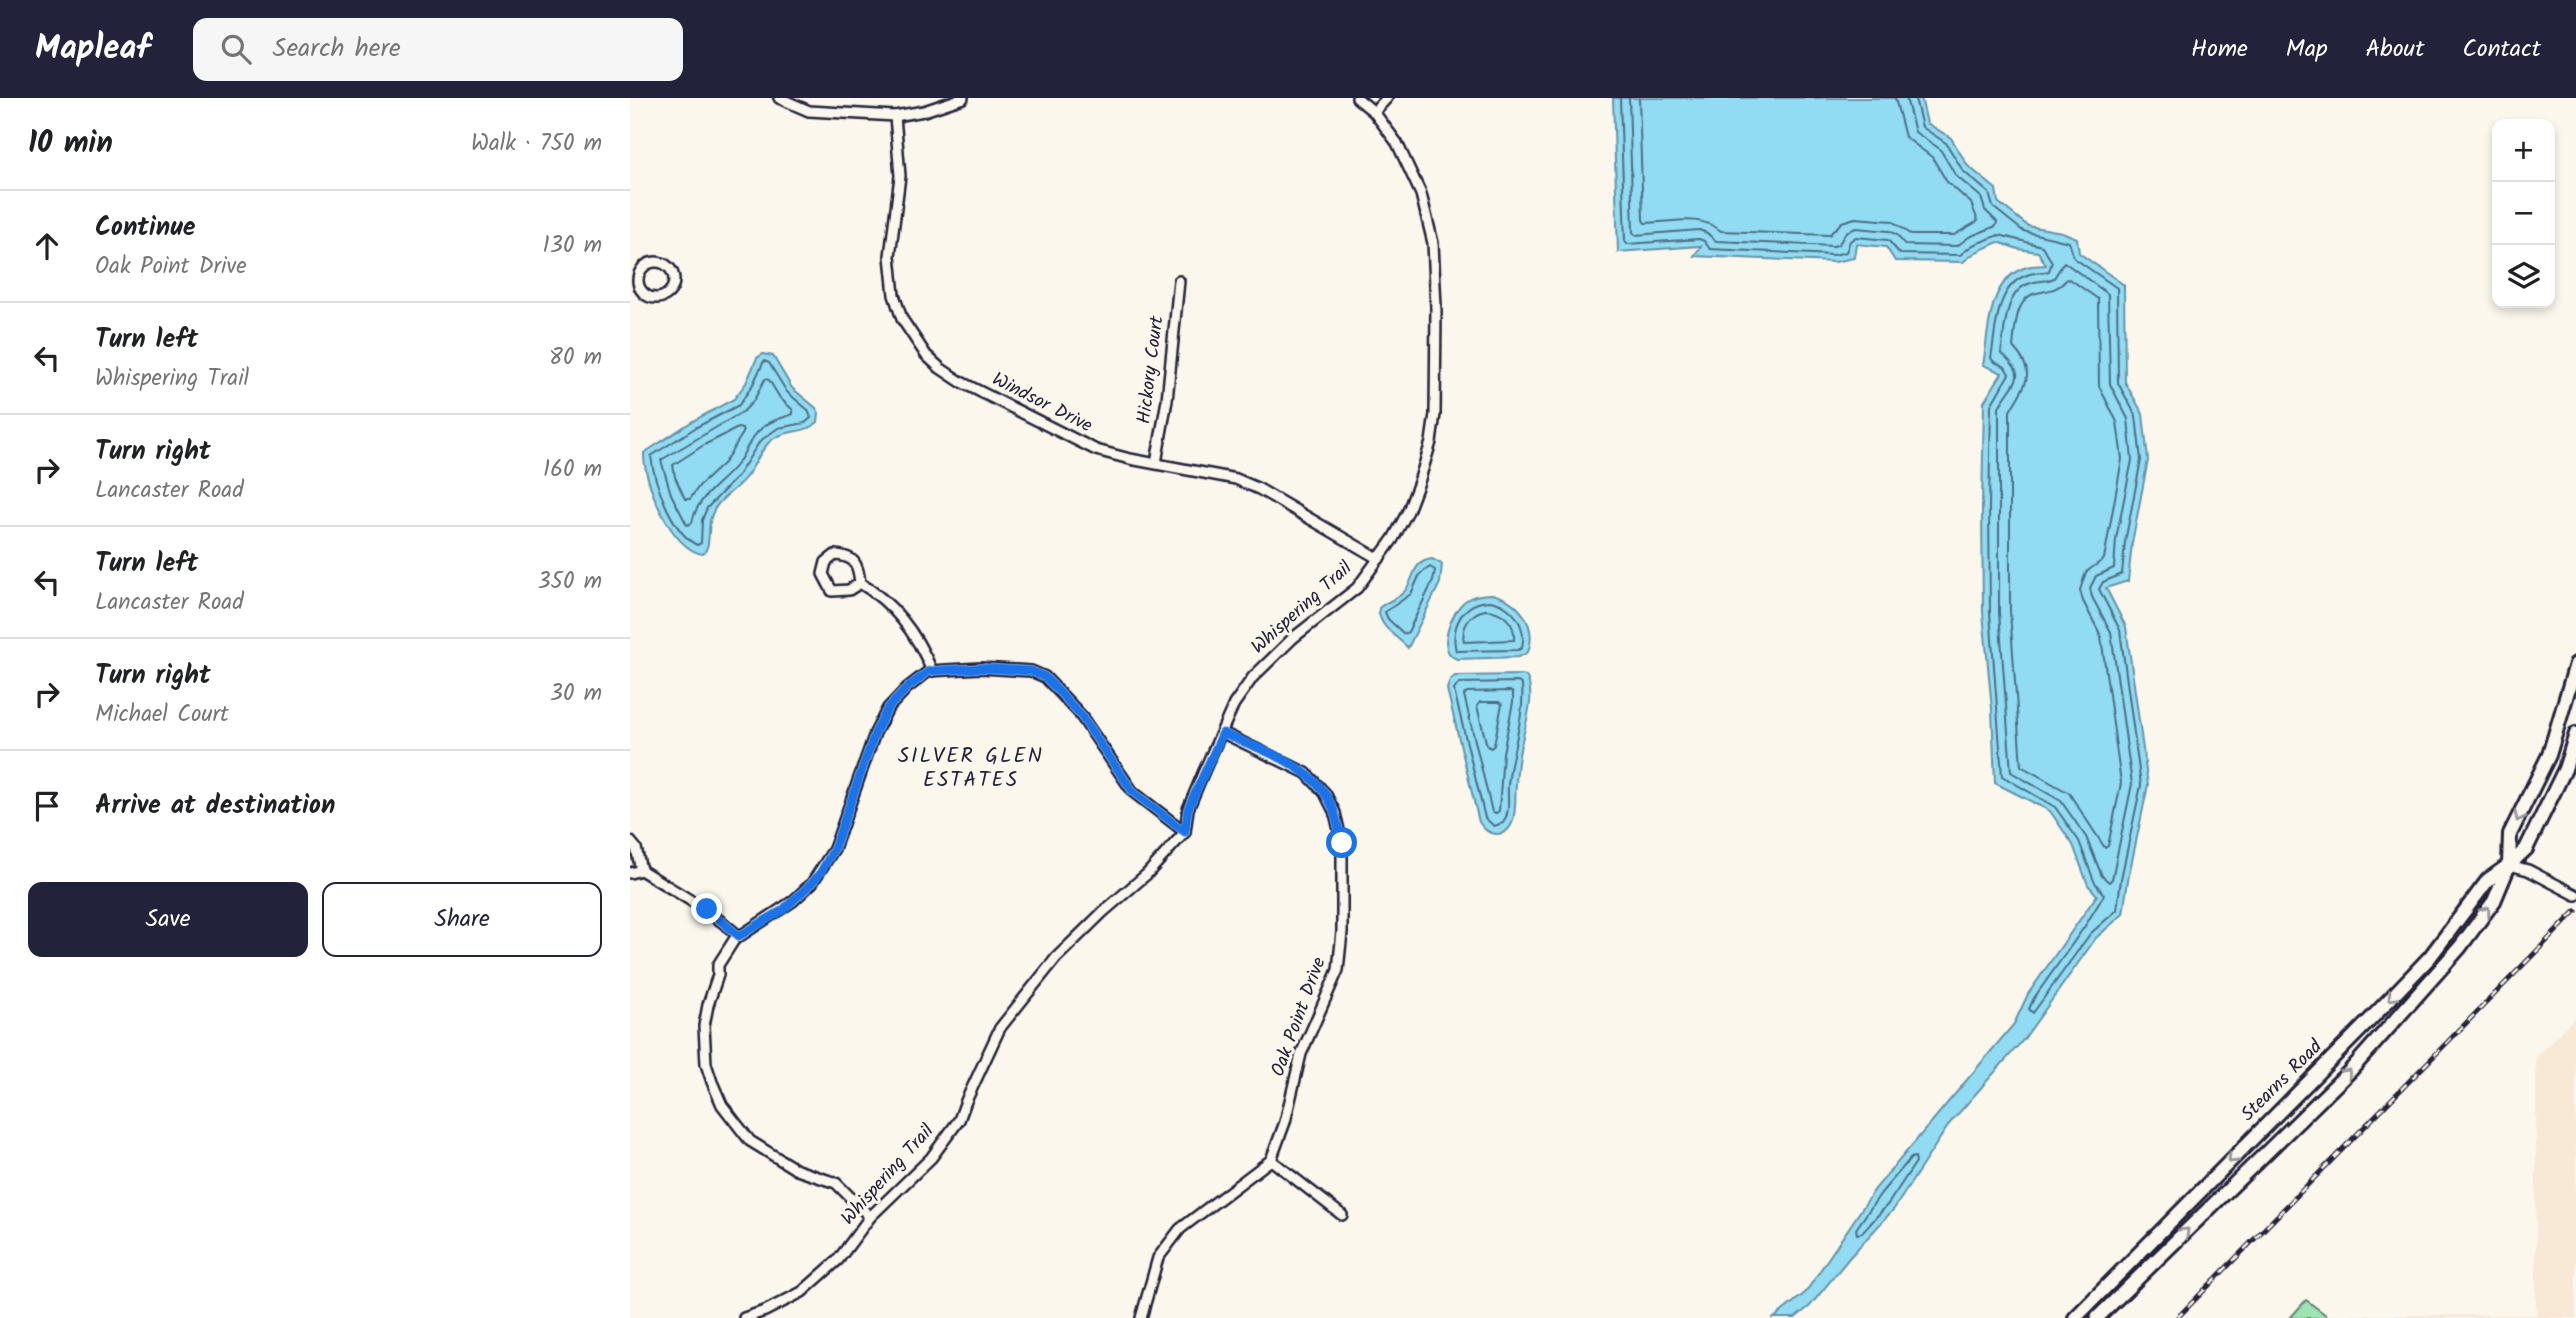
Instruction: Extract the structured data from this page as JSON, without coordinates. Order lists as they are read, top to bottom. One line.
{"streets":{"main road":["Stearns Road"],"street":["Hickory Court","Windsor Drive","Whispering Trail","Oak Point Drive"]},"crossings":[["Hickory Court","Windsor Drive"],["Windsor Drive","Whispering Trail"],["Whispering Trail","Oak Point Drive"]],"districts":["SILVER GLEN ESTATES"],"page":{"header":"Mapleaf","search":"Search here","nav":["Home","Map","About","Contact"],"heading":["10 min","Walk · 750 m"],"map_buttons":["+","−"],"list":[["Continue","Oak Point Drive","130 m"],["Turn left","Whispering Trail","80 m"],["Turn right","Lancaster Road","160 m"],["Turn left","Lancaster Road","350 m"],["Turn right","Michael Court","30 m"],"Arrive at destination"],"buttons":["Save","Share"]}}
